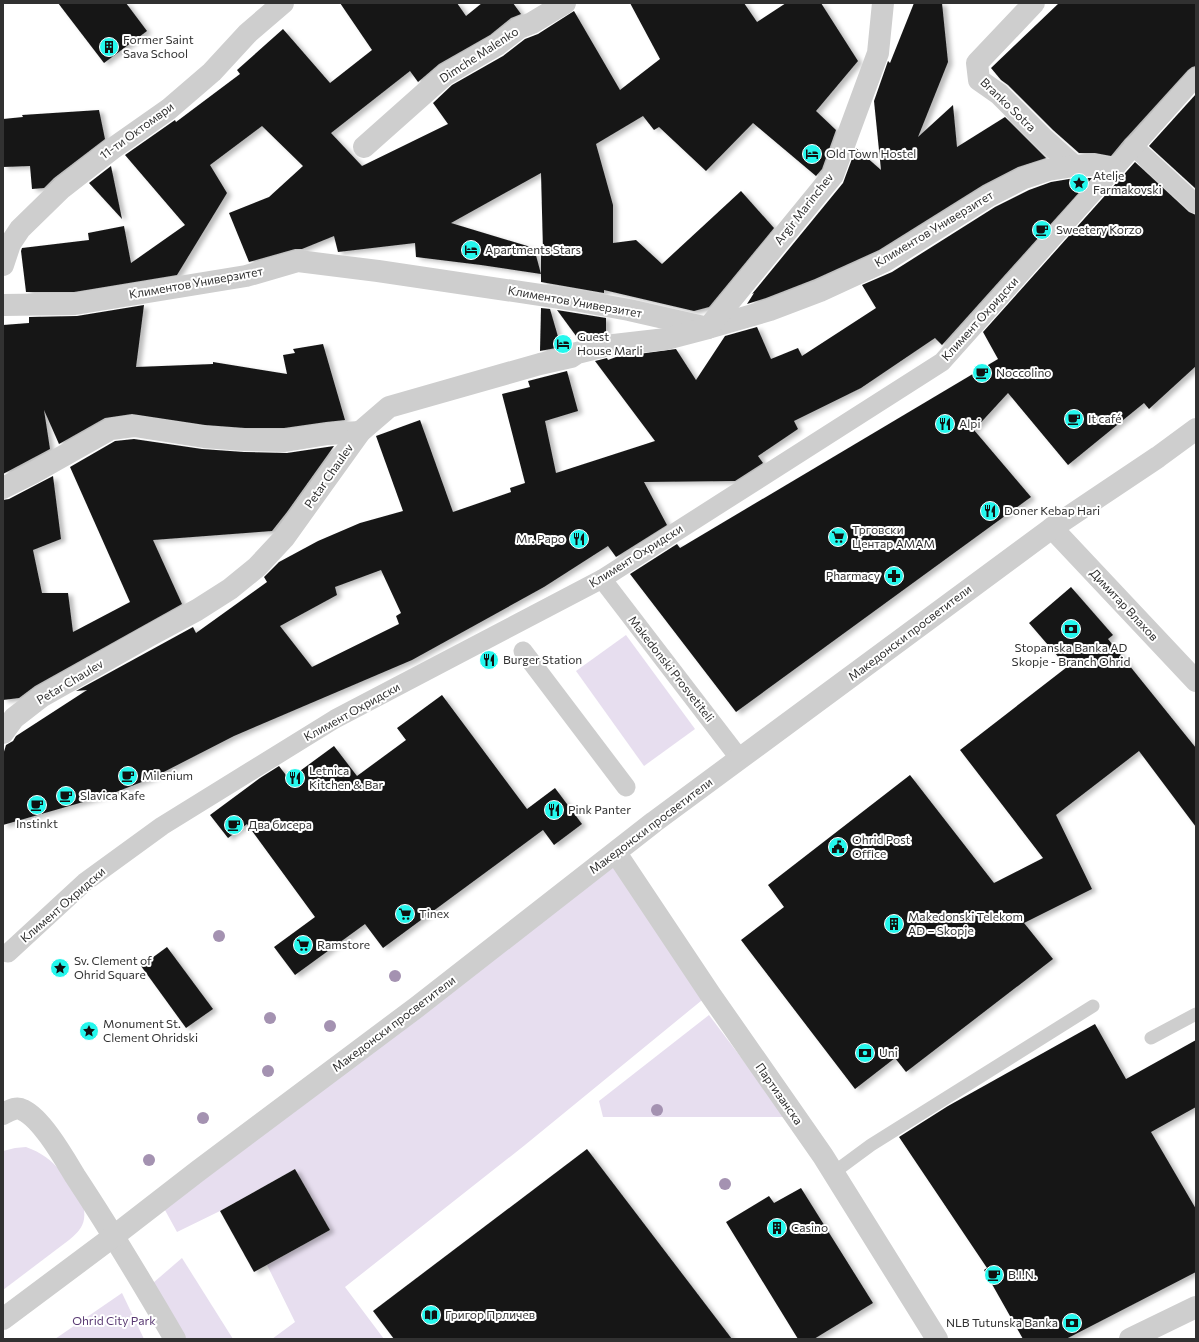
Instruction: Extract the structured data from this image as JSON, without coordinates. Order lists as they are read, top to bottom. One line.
{"streets":{"street":["Dimche Malenko","Branko Sotra","11-ти Октомври","Argir Marinchev","Климентов Универзитет","Климент Охридски","Petar Chaulev","Димитар Влахов","Македонски просветители","Makedonski Prosvetiteli","Партизанска"]},"crossings":[["Branko Sotra","Климентов Универзитет"],["Argir Marinchev","Климентов Универзитет"],["Argir Marinchev","Petar Chaulev"],["Климентов Универзитет","Климент Охридски"],["Климентов Универзитет","Petar Chaulev"],["Климент Охридски","Makedonski Prosvetiteli"],["Димитар Влахов","Македонски просветители"],["Македонски просветители","Makedonski Prosvetiteli"],["Македонски просветители","Партизанска"]],"parks":["Ohrid City Park"],"places":{"building":["Former Saint Sava School","Makedonski Telekom AD – Skopje","Casino"],"hotel":["Old Town Hostel","Apartments Stars","Guest House Marli"],"place":["Atelje Farmakovski","Sv. Clement of Ohrid Square","Monument St. Clement Ohridski"],"cafe":["Sweetery Korzo","Noccolino","It café","Milenium","Slavica Kafe","Instinkt","Два бисера","B.I.N."],"restaurant":["Alpi","Doner Kebap Hari","Mr. Papo","Burger Station","Letnica Kitchen & Bar","Pink Panter"],"supermarket":["Трговски Центар АМАМ","Tinex","Ramstore"],"pharmacy":["Pharmacy"],"bank":["Stopanska Banka AD Skopje - Branch Ohrid","Uni","NLB Tutunska Banka"],"public building":["Ohrid Post Office"],"library":["Григор Прличев"]}}
